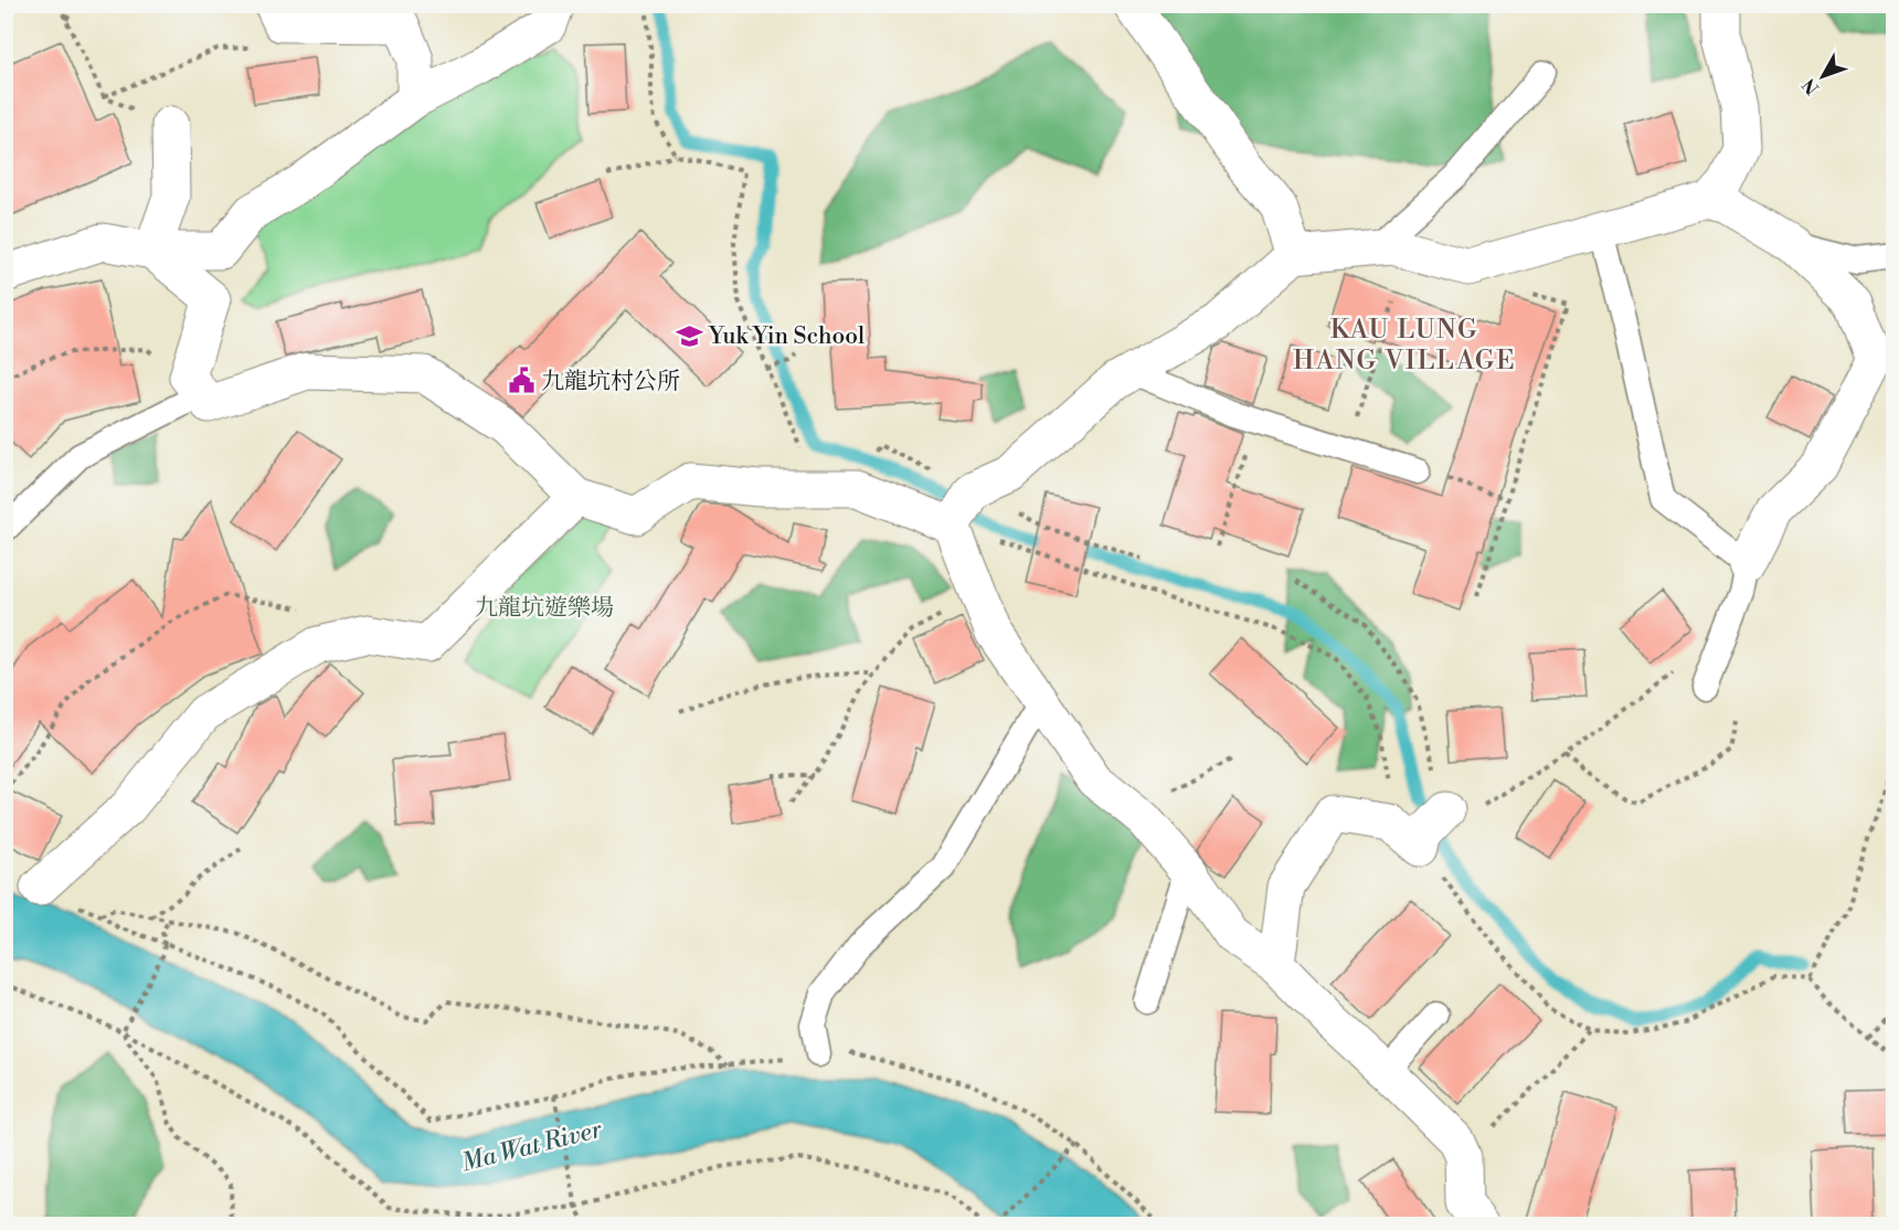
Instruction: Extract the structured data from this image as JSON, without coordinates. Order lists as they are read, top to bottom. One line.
{"districts":["KAU LUNG HANG VILLAGE"],"water":["Ma Wat River"],"parks":["九龍坑遊樂場"],"places":{"school or university":["Yuk Yin School"],"public building":["九龍坑村公所"]},"north":"bottom left"}
